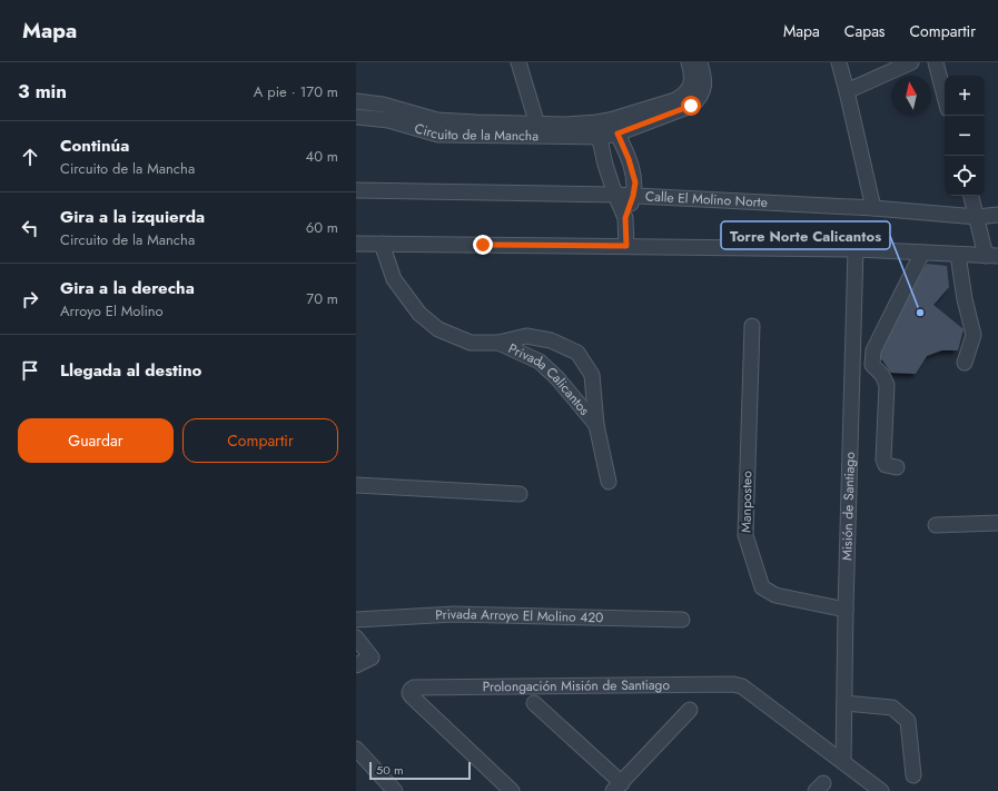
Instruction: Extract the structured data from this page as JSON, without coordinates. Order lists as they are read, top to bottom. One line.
{"streets":{"street":["Circuito de la Mancha","Calle El Molino Norte","Privada Calicantos","Manposteo","Misión de Santiago","Privada Arroyo El Molino 420","Prolongación Misión de Santiago"]},"crossings":[["Manposteo","Misión de Santiago"],["Misión de Santiago","Prolongación Misión de Santiago"]],"places":["Torre Norte Calicantos"],"scale_bar":"50 m","north":"top","page":{"header":"Mapa","nav":["Mapa","Capas","Compartir"],"heading":["3 min","A pie · 170 m"],"map_buttons":["+","−"],"list":[["Continúa","Circuito de la Mancha","40 m"],["Gira a la izquierda","Circuito de la Mancha","60 m"],["Gira a la derecha","Arroyo El Molino","70 m"],"Llegada al destino"],"buttons":["Guardar","Compartir"],"scale":"50 m"}}
